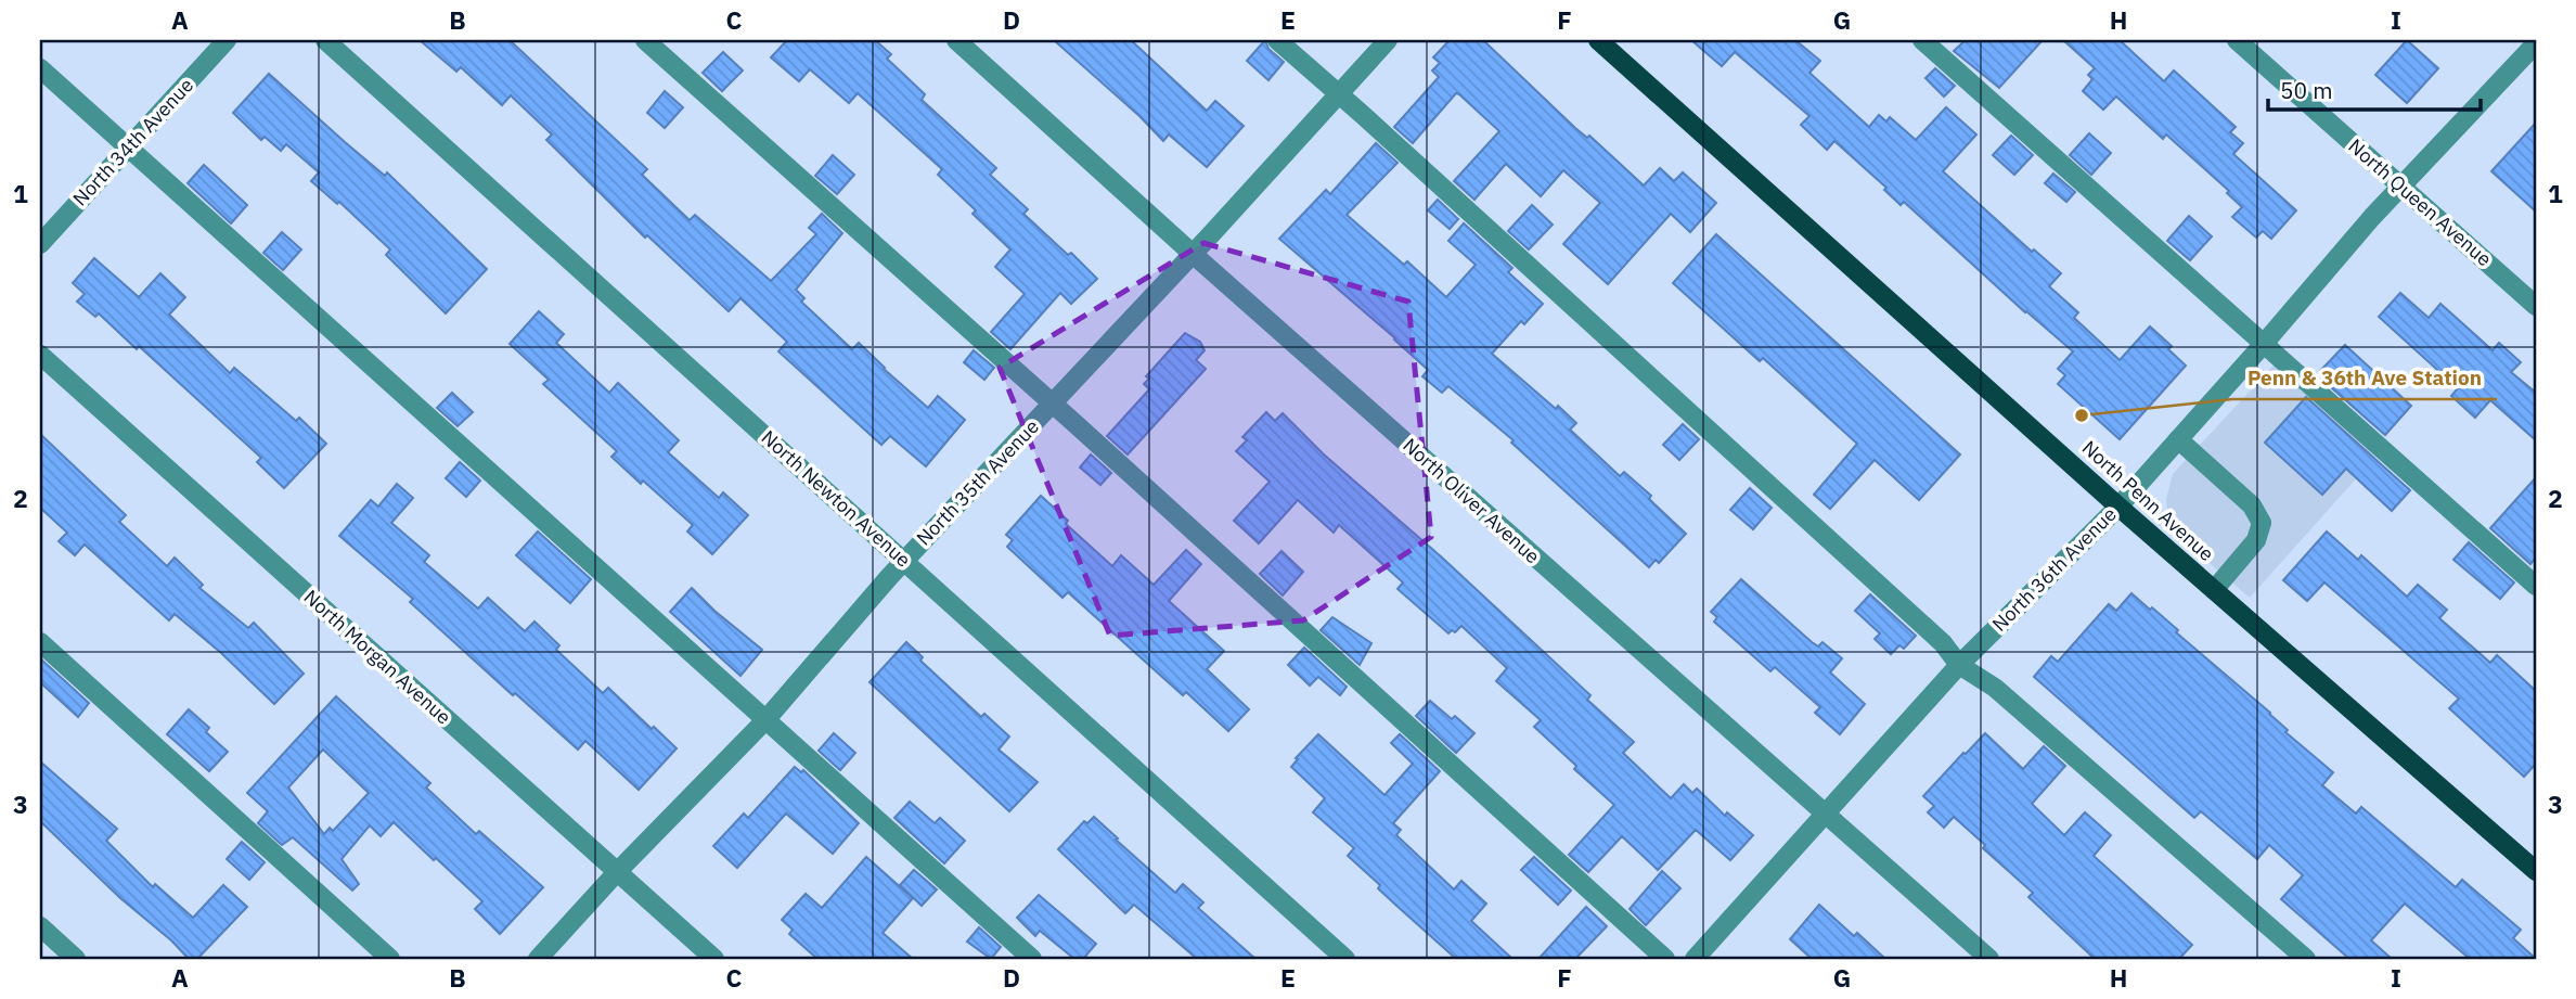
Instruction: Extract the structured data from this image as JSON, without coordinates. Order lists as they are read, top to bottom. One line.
{"streets":{"main road":["North Penn Avenue"],"street":["North 34th Avenue","North Queen Avenue","North 35th Avenue","North Newton Avenue","North Oliver Avenue","North 36th Avenue","North Morgan Avenue"]},"crossings":[["North Queen Avenue","North 36th Avenue"],["North 35th Avenue","North Newton Avenue"],["North 35th Avenue","North Oliver Avenue"],["North 35th Avenue","North Morgan Avenue"],["North Oliver Avenue","North 36th Avenue"],["North Penn Avenue","North 36th Avenue"]],"places":["Penn & 36th Ave Station"],"scale_bar":"50 m","grid":{"columns":["A","B","C","D","E","F","G","H","I"],"rows":["1","2","3"]}}
